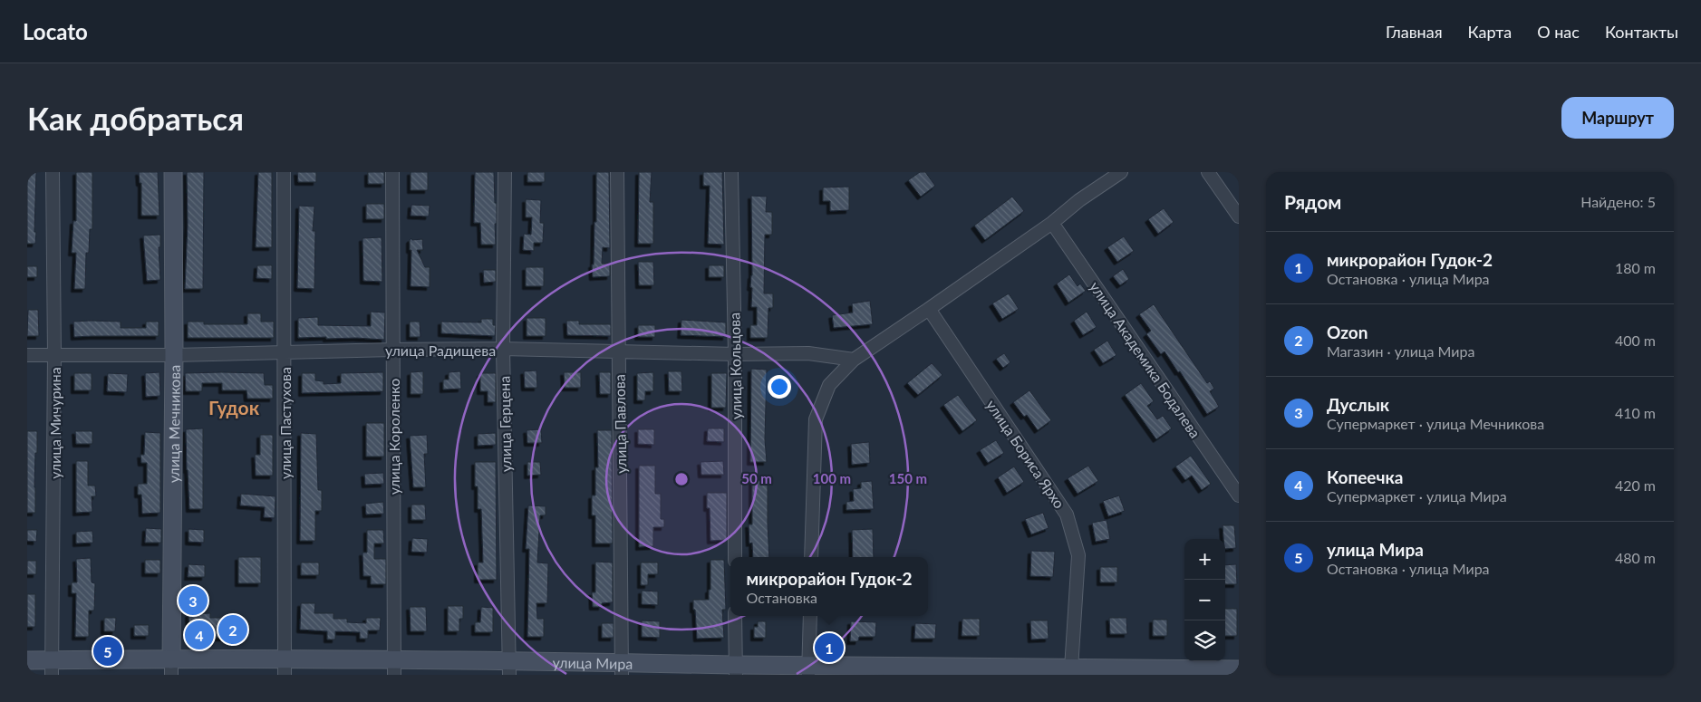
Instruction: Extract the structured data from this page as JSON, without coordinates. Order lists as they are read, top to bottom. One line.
{"streets":{"main road":["улица Мечникова","улица Мира"],"street":["улица Радищева","улица Академика Бодалева","улица Кольцова","улица Мичурина","улица Пастухова","улица Герцена","улица Павлова","улица Короленко","улица Бориса Ярхо"]},"crossings":[["улица Радищева","улица Кольцова"],["улица Радищева","улица Мичурина"],["улица Радищева","улица Пастухова"],["улица Радищева","улица Мечникова"],["улица Радищева","улица Герцена"],["улица Радищева","улица Павлова"],["улица Радищева","улица Короленко"],["улица Мичурина","улица Мира"],["улица Пастухова","улица Мира"],["улица Мечникова","улица Мира"],["улица Герцена","улица Мира"],["улица Павлова","улица Мира"],["улица Короленко","улица Мира"],["улица Бориса Ярхо","улица Мира"]],"districts":["Гудок"],"page":{"header":"Locato","nav":["Главная","Карта","О нас","Контакты"],"buttons":"Маршрут","title":"Как добраться","heading":["Рядом","Найдено: 5"],"list":[{"mark":"1","name":"микрорайон Гудок-2","note":"Остановка · улица Мира","value":"180 m"},{"mark":"2","name":"Ozon","note":"Магазин · улица Мира","value":"400 m"},{"mark":"3","name":"Дуслык","note":"Супермаркет · улица Мечникова","value":"410 m"},{"mark":"4","name":"Копеечка","note":"Супермаркет · улица Мира","value":"420 m"},{"mark":"5","name":"улица Мира","note":"Остановка · улица Мира","value":"480 m"}],"map_buttons":["+","−"],"popup":["микрорайон Гудок-2","Остановка"],"pins":["3","2","4","1","5"]},"rings":["50 m","100 m","150 m"]}
